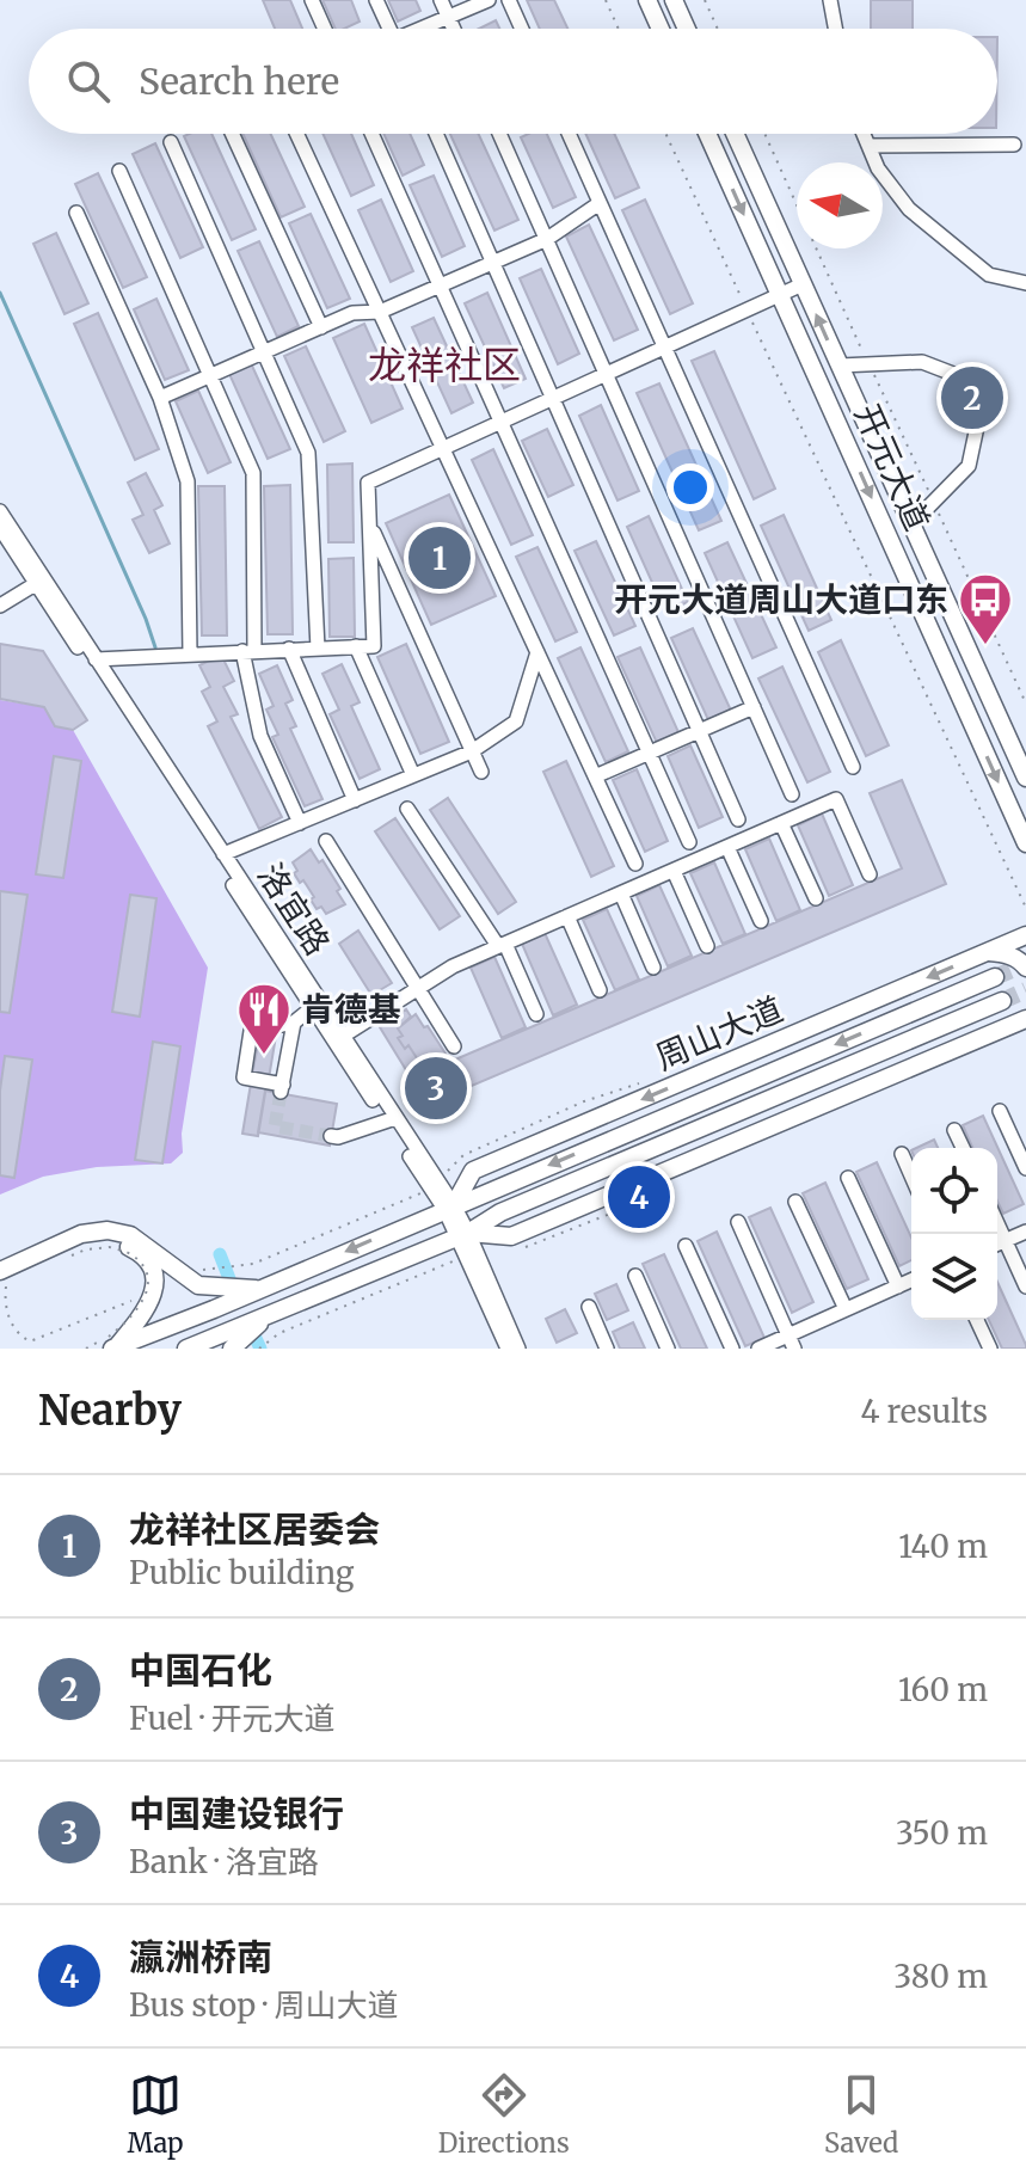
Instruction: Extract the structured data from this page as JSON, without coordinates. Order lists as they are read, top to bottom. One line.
{"streets":{"main road":["开元大道","周山大道"],"street":["洛宜路"]},"crossings":[["洛宜路","周山大道"]],"districts":["龙祥社区"],"places":{"bus stop":["开元大道周山大道口东"],"restaurant":["肯德基"]},"north":"left","page":{"search":"Search here","pins":["2","1","3","4"],"heading":["Nearby","4 results"],"list":[{"mark":"1","name":"龙祥社区居委会","note":"Public building","value":"140 m"},{"mark":"2","name":"中国石化","note":"Fuel · 开元大道","value":"160 m"},{"mark":"3","name":"中国建设银行","note":"Bank · 洛宜路","value":"350 m"},{"mark":"4","name":"瀛洲桥南","note":"Bus stop · 周山大道","value":"380 m"}],"nav":["Map","Directions","Saved"]}}
